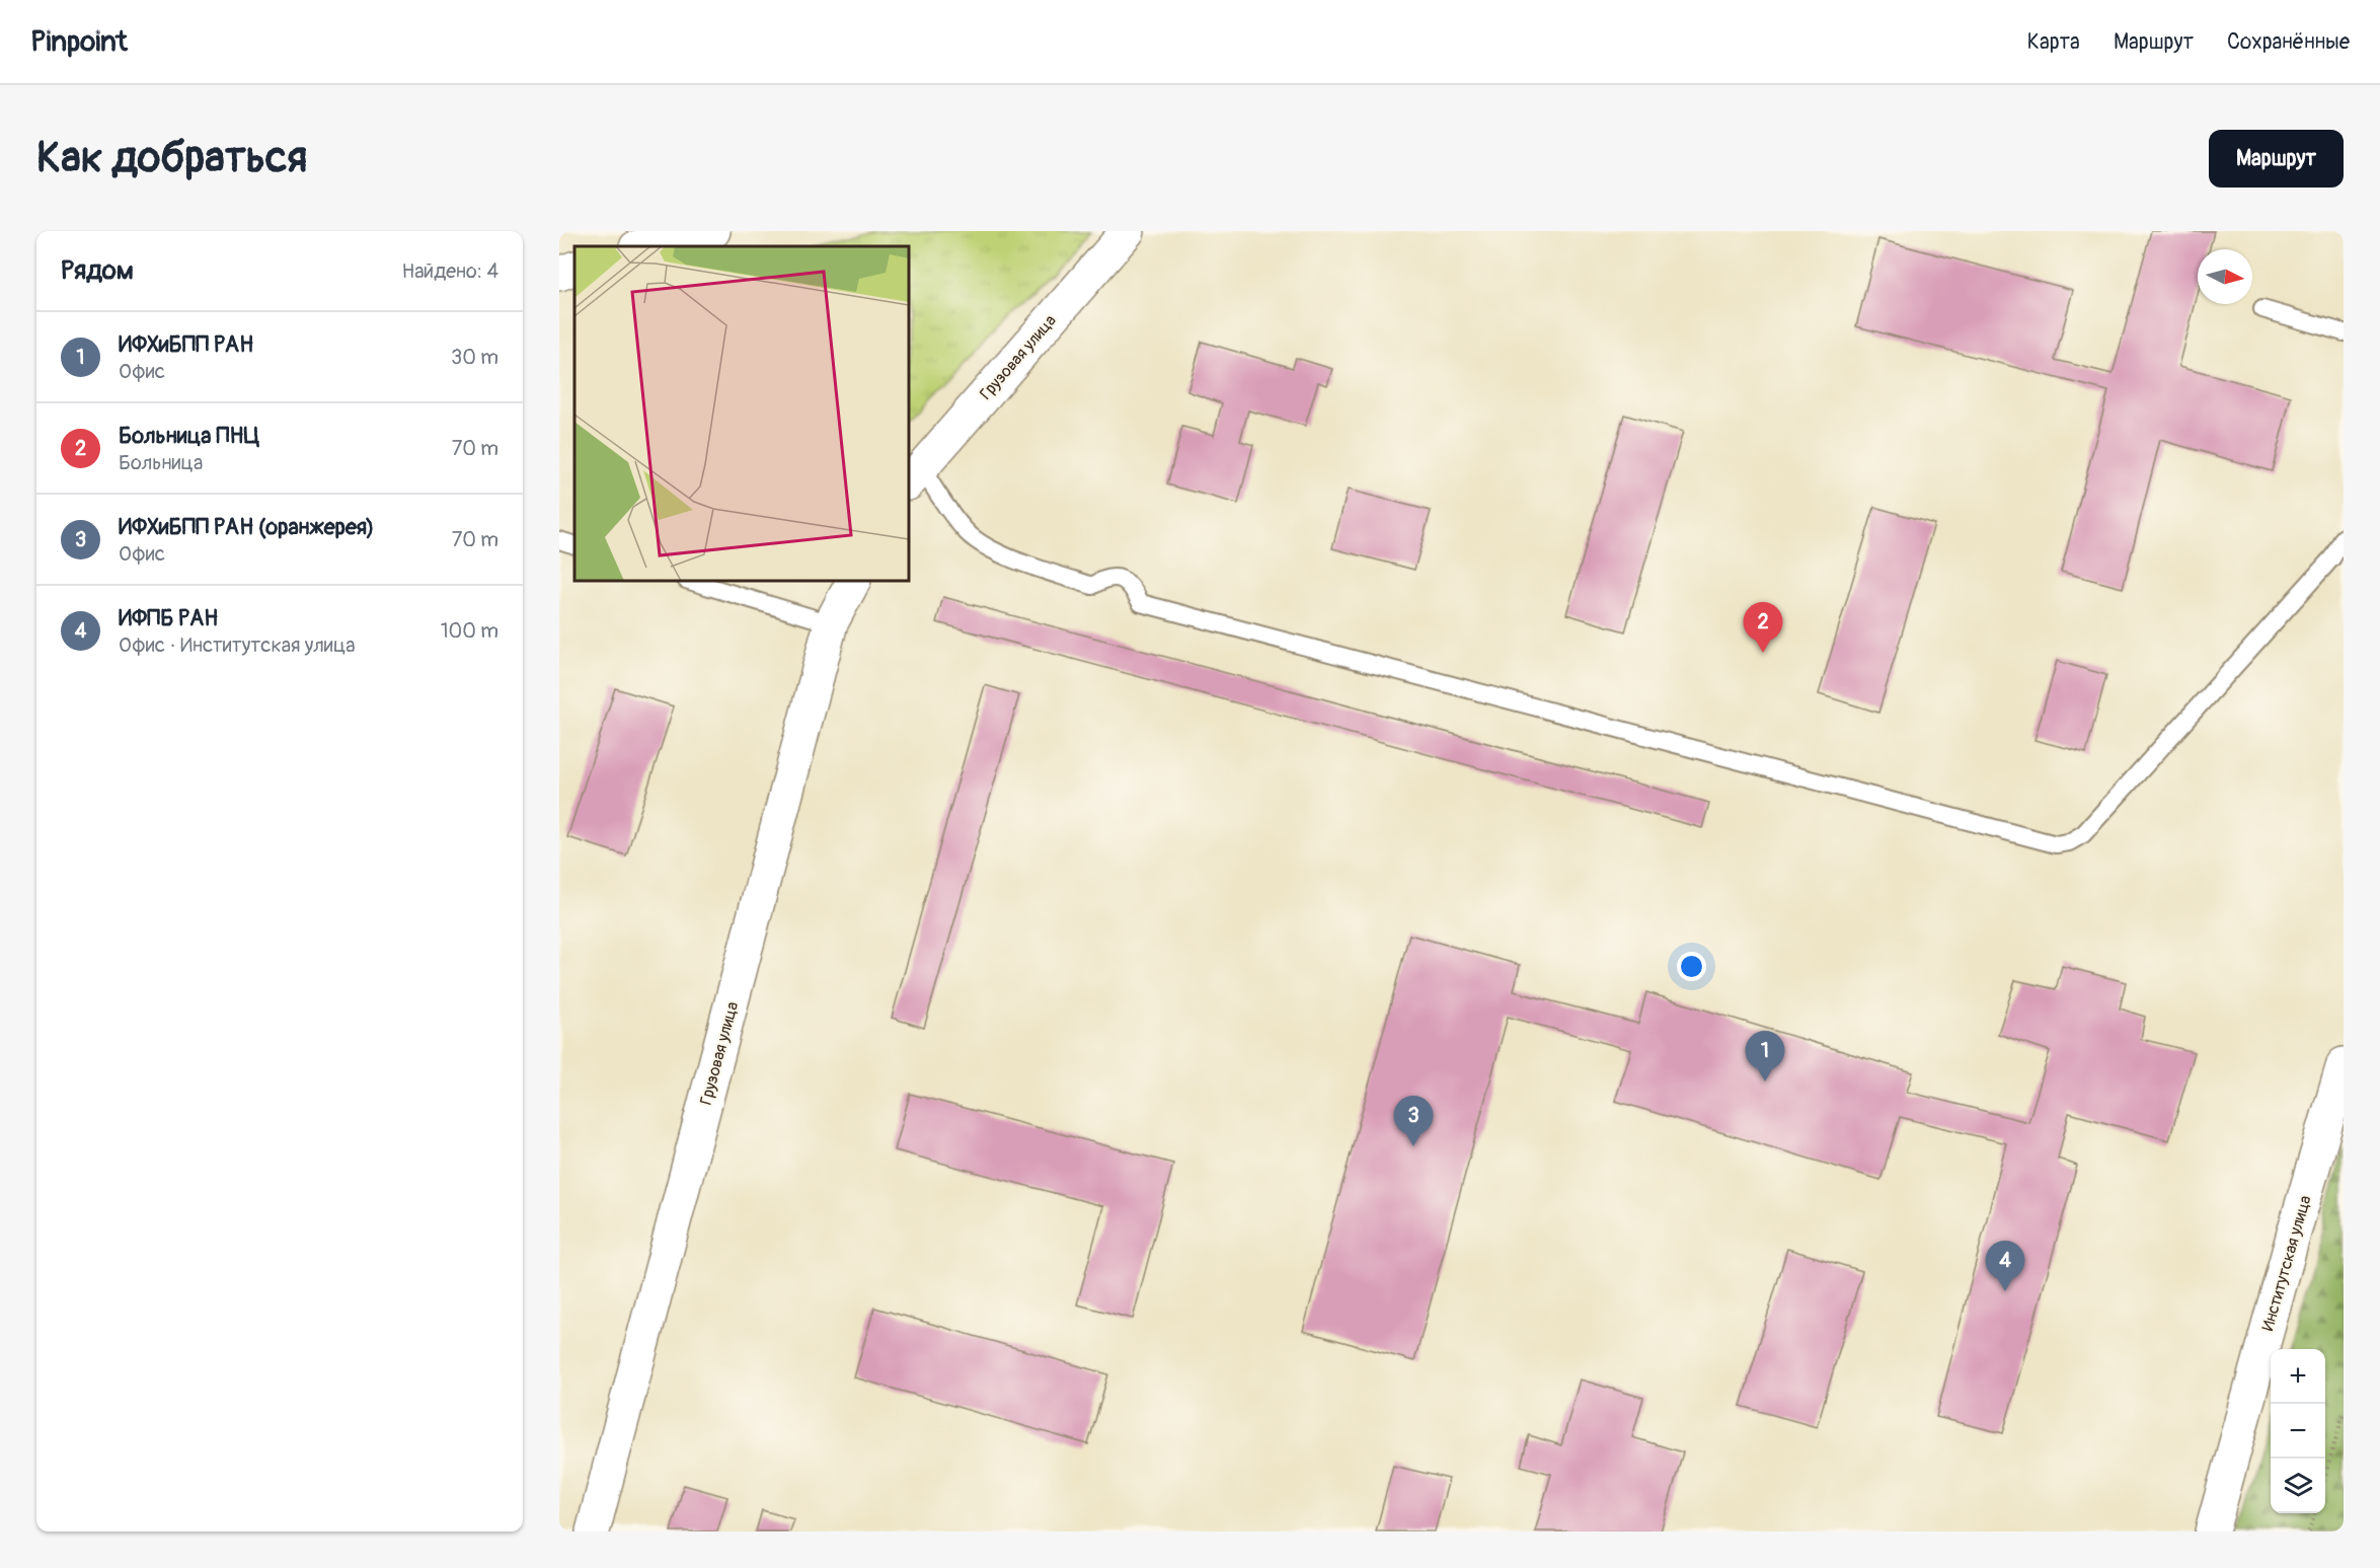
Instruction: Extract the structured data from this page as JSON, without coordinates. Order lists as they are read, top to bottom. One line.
{"streets":{"street":["Грузовая улица","Институтская улица"]},"north":"right","page":{"header":"Pinpoint","nav":["Карта","Маршрут","Сохранённые"],"buttons":"Маршрут","title":"Как добраться","heading":["Рядом","Найдено: 4"],"list":[{"mark":"1","name":"ИФХиБПП РАН","note":"Офис","value":"30 m"},{"mark":"2","name":"Больница ПНЦ","note":"Больница","value":"70 m"},{"mark":"3","name":"ИФХиБПП РАН (оранжерея)","note":"Офис","value":"70 m"},{"mark":"4","name":"ИФПБ РАН","note":"Офис · Институтская улица","value":"100 m"}],"pins":["2","1","3","4"],"map_buttons":["+","−"]}}
